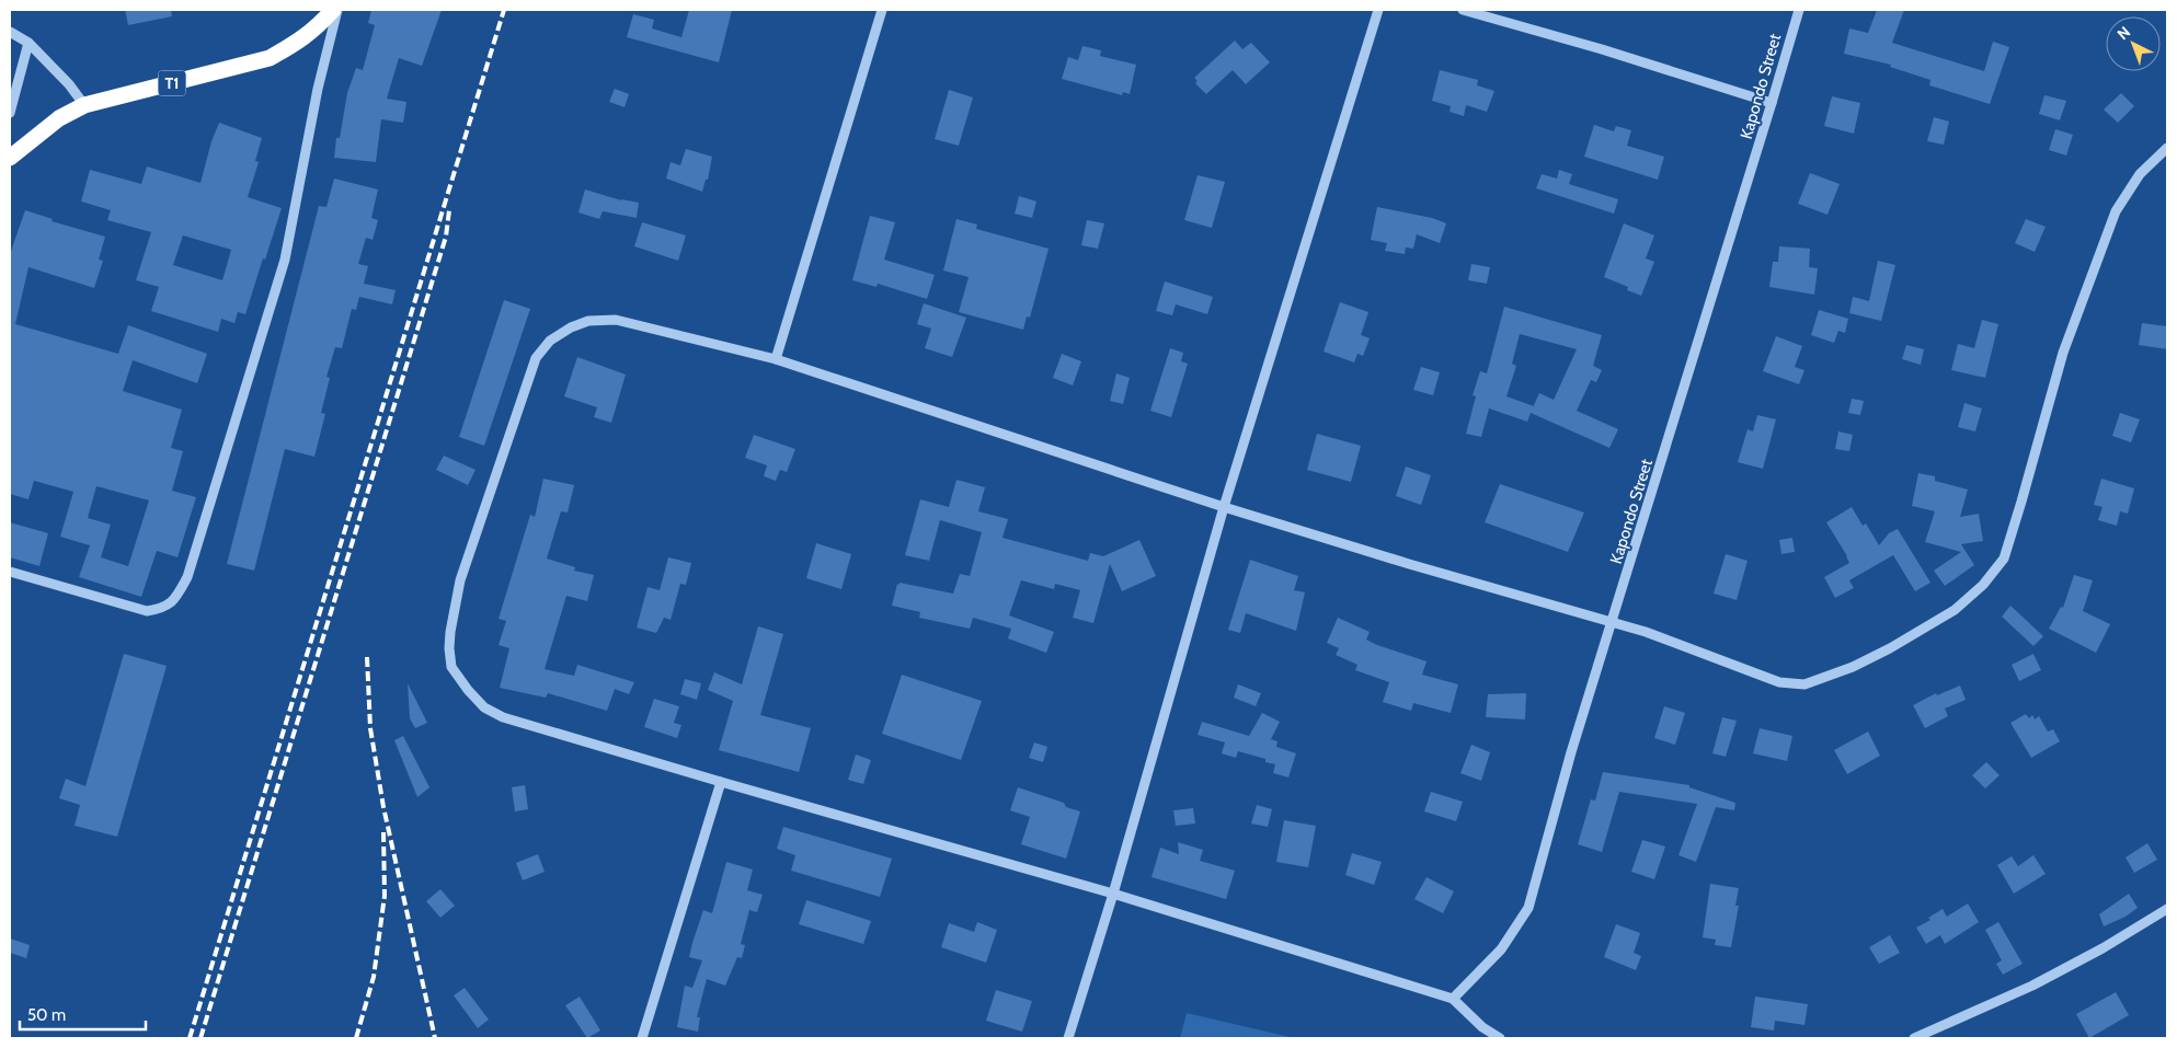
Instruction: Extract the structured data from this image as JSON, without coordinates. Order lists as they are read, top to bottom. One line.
{"streets":{"highway":["T1"],"street":["Kapondo Street"]},"scale_bar":"50 m","north":"top left"}
